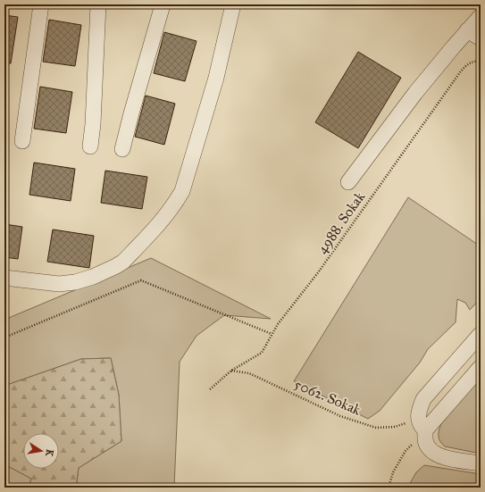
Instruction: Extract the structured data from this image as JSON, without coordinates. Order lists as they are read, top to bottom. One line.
{"streets":{"path":["4988. Sokak","5062. Sokak"]},"crossings":[["4988. Sokak","5062. Sokak"]],"north":"right"}
